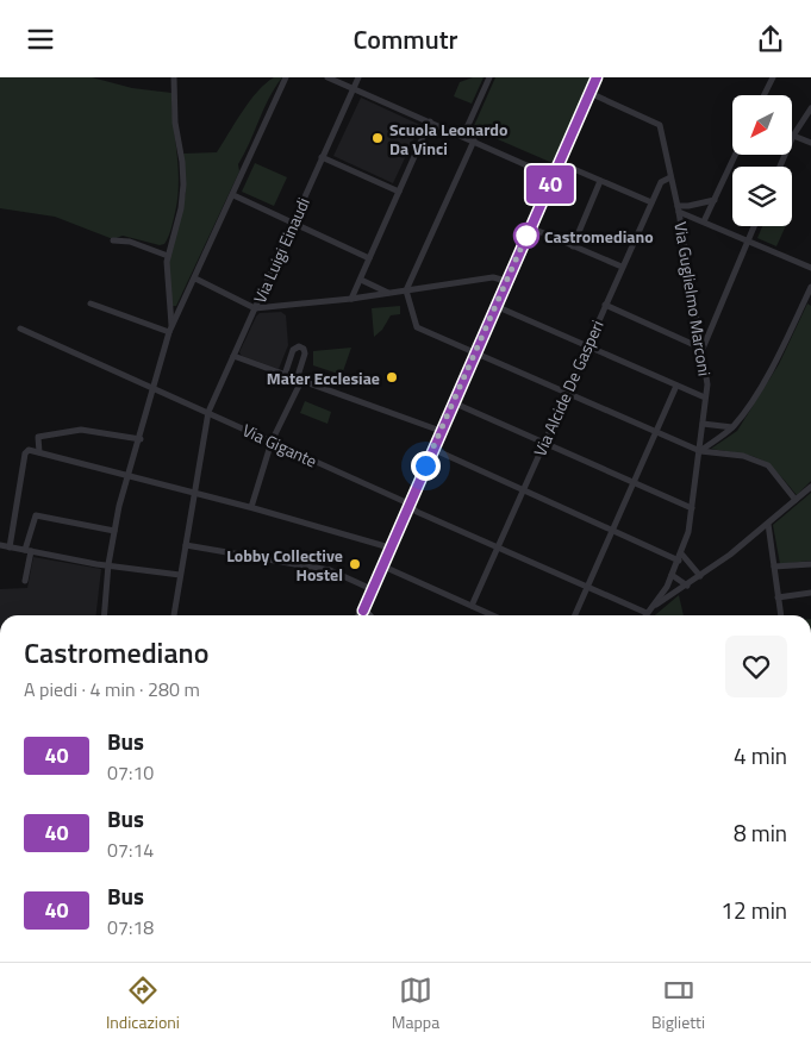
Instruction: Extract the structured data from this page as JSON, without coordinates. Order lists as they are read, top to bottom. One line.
{"streets":{"street":["Via Luigi Einaudi","Via Guglielmo Marconi","Via Alcide De Gasperi","Via Gigante"]},"crossings":[["Via Luigi Einaudi","Via Gigante"],["Via Guglielmo Marconi","Via Alcide De Gasperi"],["Via Guglielmo Marconi","Via Gigante"],["Via Alcide De Gasperi","Via Gigante"]],"places":["Scuola Leonardo Da Vinci","Castromediano","Mater Ecclesiae","Lobby Collective Hostel"],"lines":["bus line 40"],"north":"bottom left","page":{"header":"Commutr","on_map":"40","heading":["Castromediano","A piedi · 4 min · 280 m"],"list":[{"mark":"40","name":"Bus","note":"07:10","value":"4 min"},{"mark":"40","name":"Bus","note":"07:14","value":"8 min"},{"mark":"40","name":"Bus","note":"07:18","value":"12 min"}],"tabs":["Indicazioni","Mappa","Biglietti"]}}
